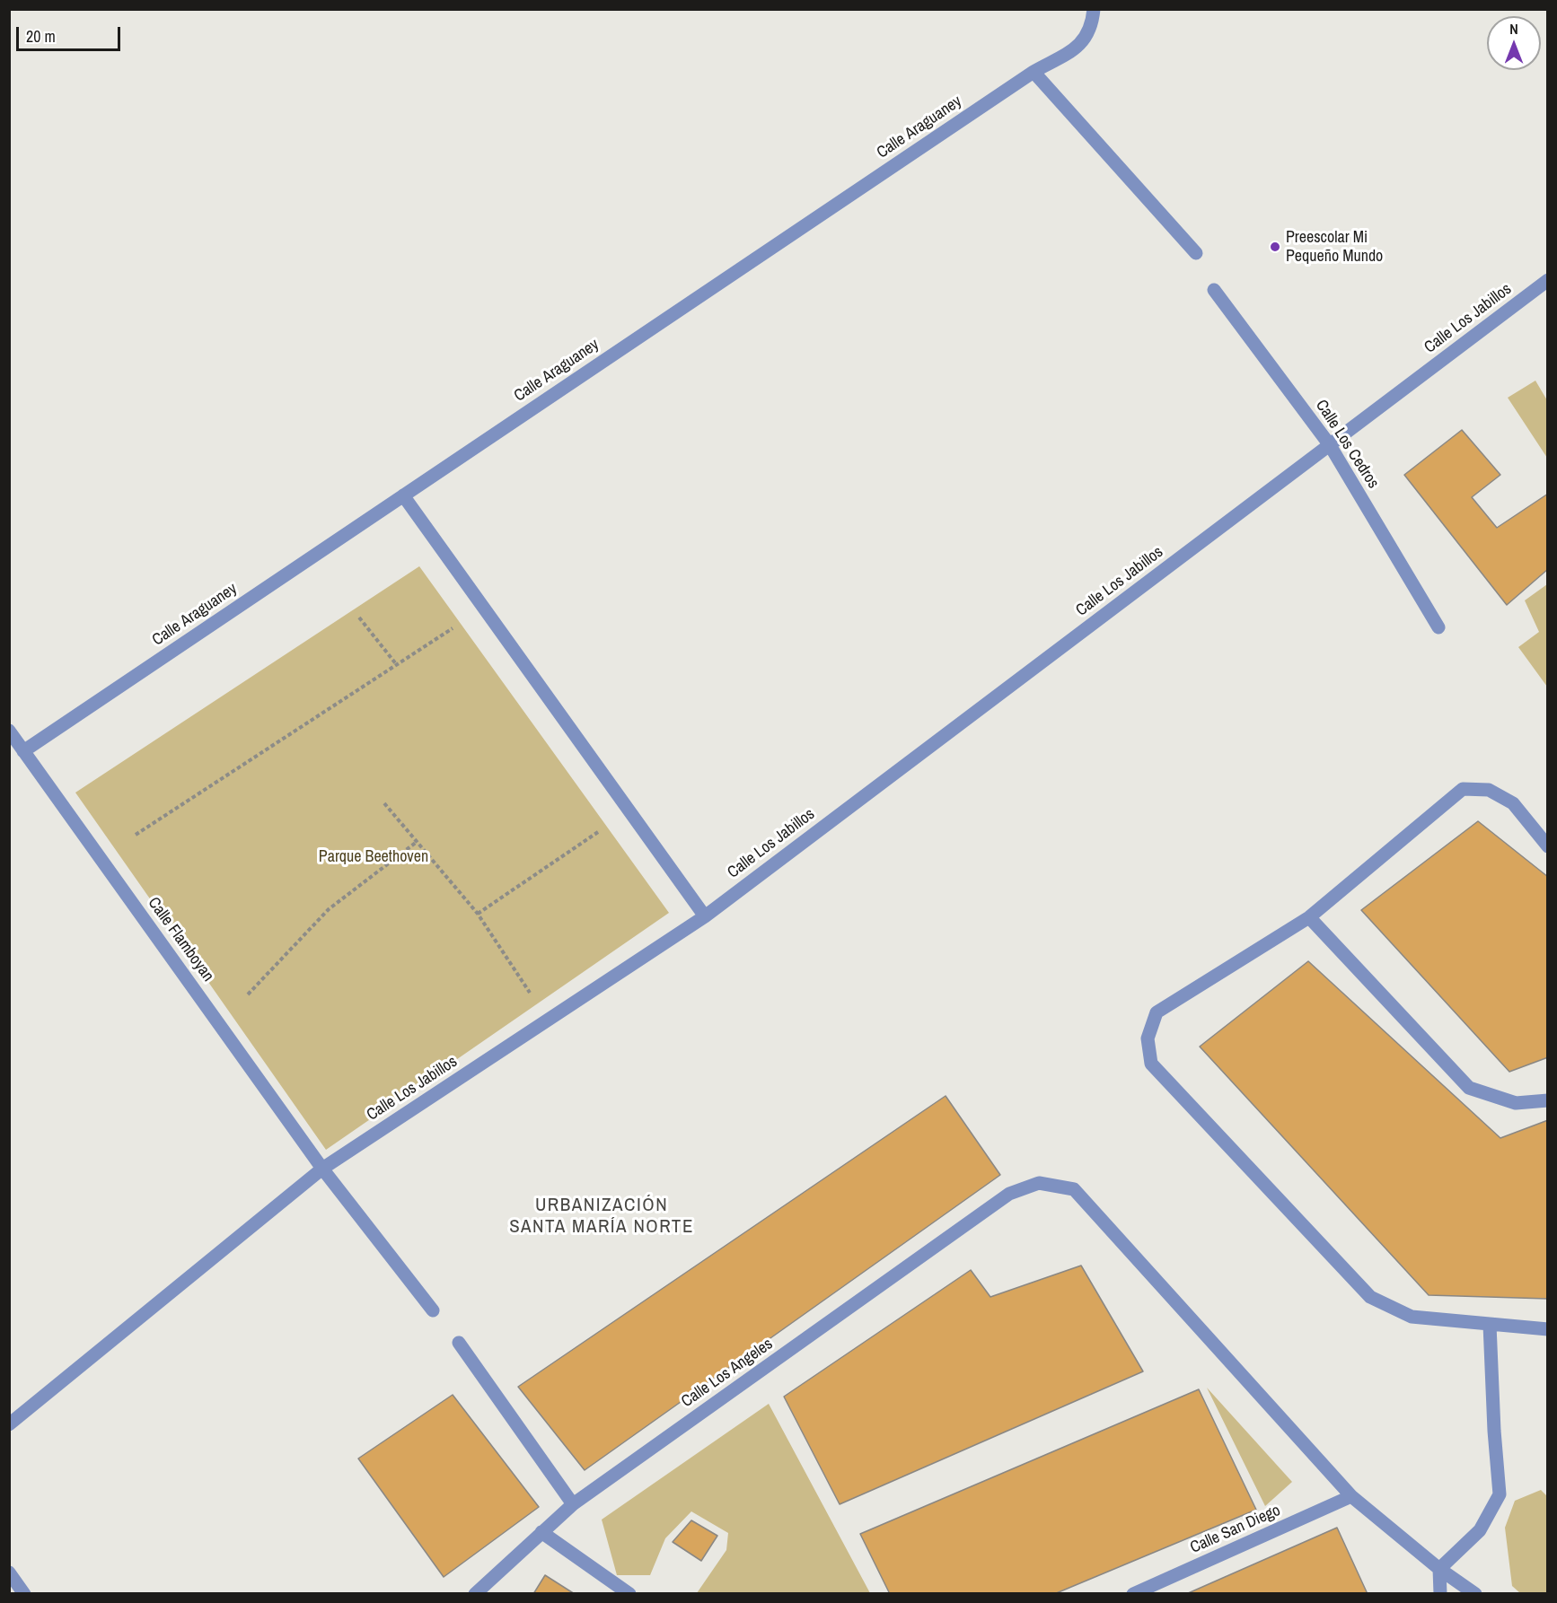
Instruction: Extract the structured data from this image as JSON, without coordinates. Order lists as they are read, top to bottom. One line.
{"streets":{"street":["Calle Araguaney","Calle Los Jabillos","Calle Los Cedros","Calle Flamboyan","Calle Los Angeles","Calle San Diego"]},"crossings":[["Calle Araguaney","Calle Flamboyan"],["Calle Los Jabillos","Calle Los Cedros"],["Calle Los Jabillos","Calle Flamboyan"],["Calle Los Angeles","Calle San Diego"]],"districts":["URBANIZACIÓN SANTA MARÍA NORTE"],"parks":["Parque Beethoven"],"places":["Preescolar Mi Pequeño Mundo"],"scale_bar":"20 m","north":"top"}
